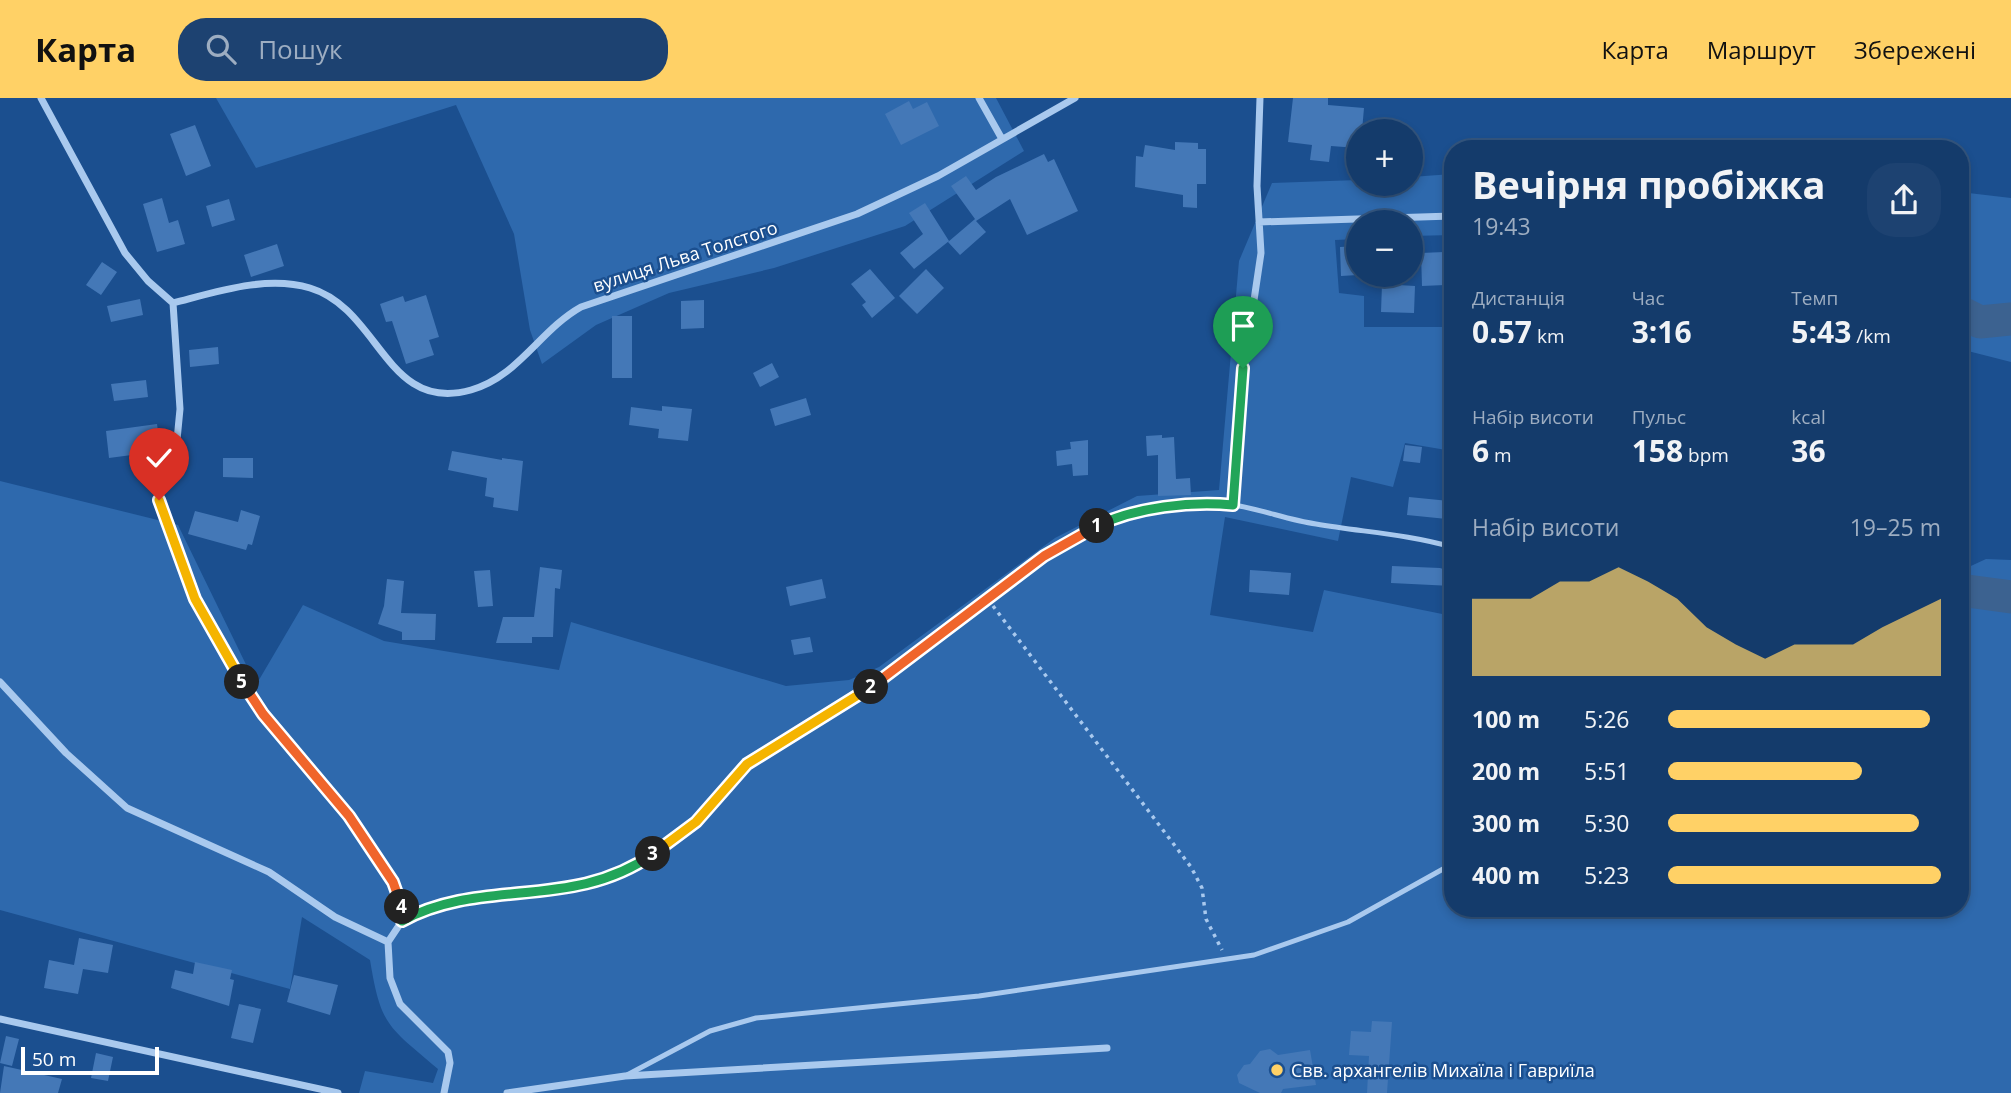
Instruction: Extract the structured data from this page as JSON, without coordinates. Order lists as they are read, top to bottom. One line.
{"streets":{"street":["вулиця Льва Толстого"]},"places":["Свв. архангелів Михаїла і Гавриїла"],"scale_bar":"50 m","page":{"header":"Карта","search":"Пошук","nav":["Карта","Маршрут","Збережені"],"map_buttons":["+","−"],"heading":["Вечірня пробіжка","19:43"],"stats":[["Дистанція","0.57 km"],["Час","3:16"],["Темп","5:43 /km"],["Набір висоти","6 m"],["Пульс","158 bpm"],["kcal","36"]],"chart":["Набір висоти","19–25 m"],"pins":["1","5","2","3","4"],"list":[{"name":"100 m","note":"5:26"},{"name":"200 m","note":"5:51"},{"name":"300 m","note":"5:30"},{"name":"400 m","note":"5:23"}],"scale":"50 m"}}
